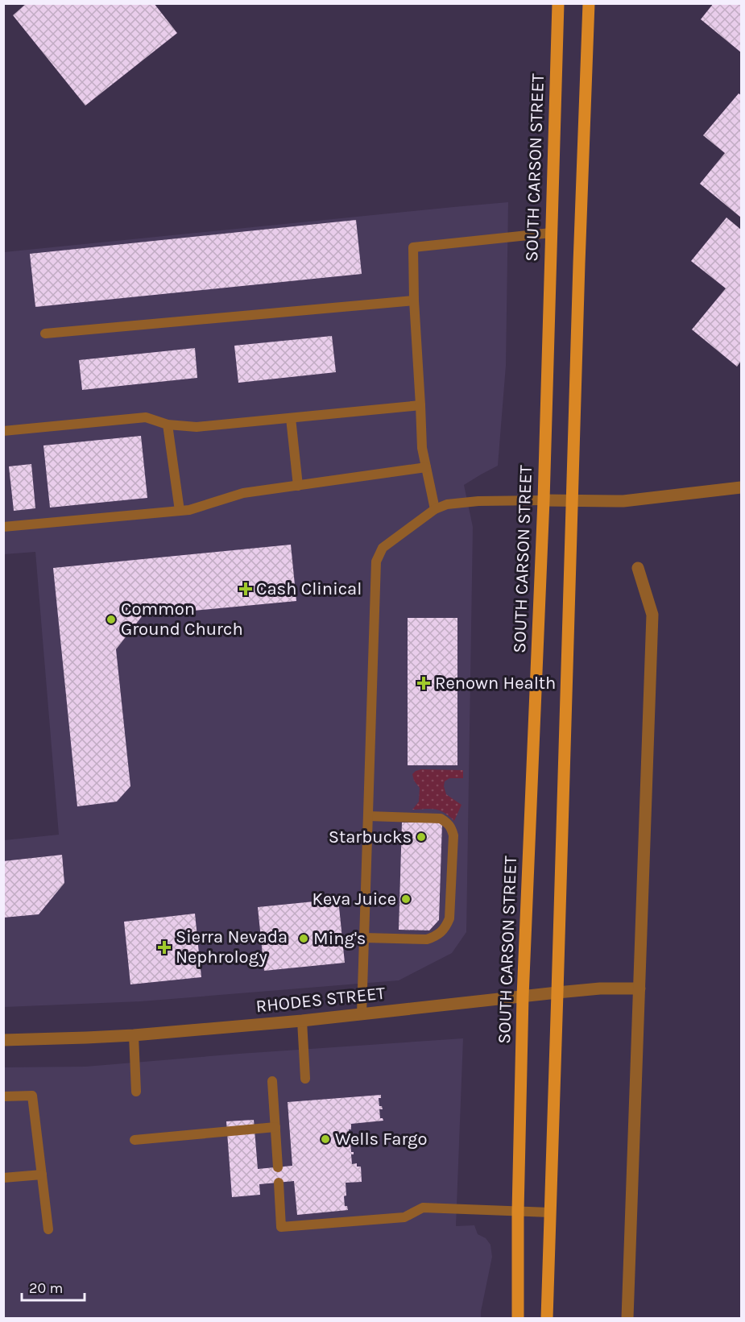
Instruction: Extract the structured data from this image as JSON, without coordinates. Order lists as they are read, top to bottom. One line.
{"streets":{"main road":["SOUTH CARSON STREET"],"street":["RHODES STREET"]},"crossings":[["SOUTH CARSON STREET","RHODES STREET"]],"places":{"health":["Cash Clinical","Renown Health","Sierra Nevada Nephrology"],"other":["Common Ground Church","Starbucks","Keva Juice","Ming's","Wells Fargo"]},"scale_bar":"20 m"}
